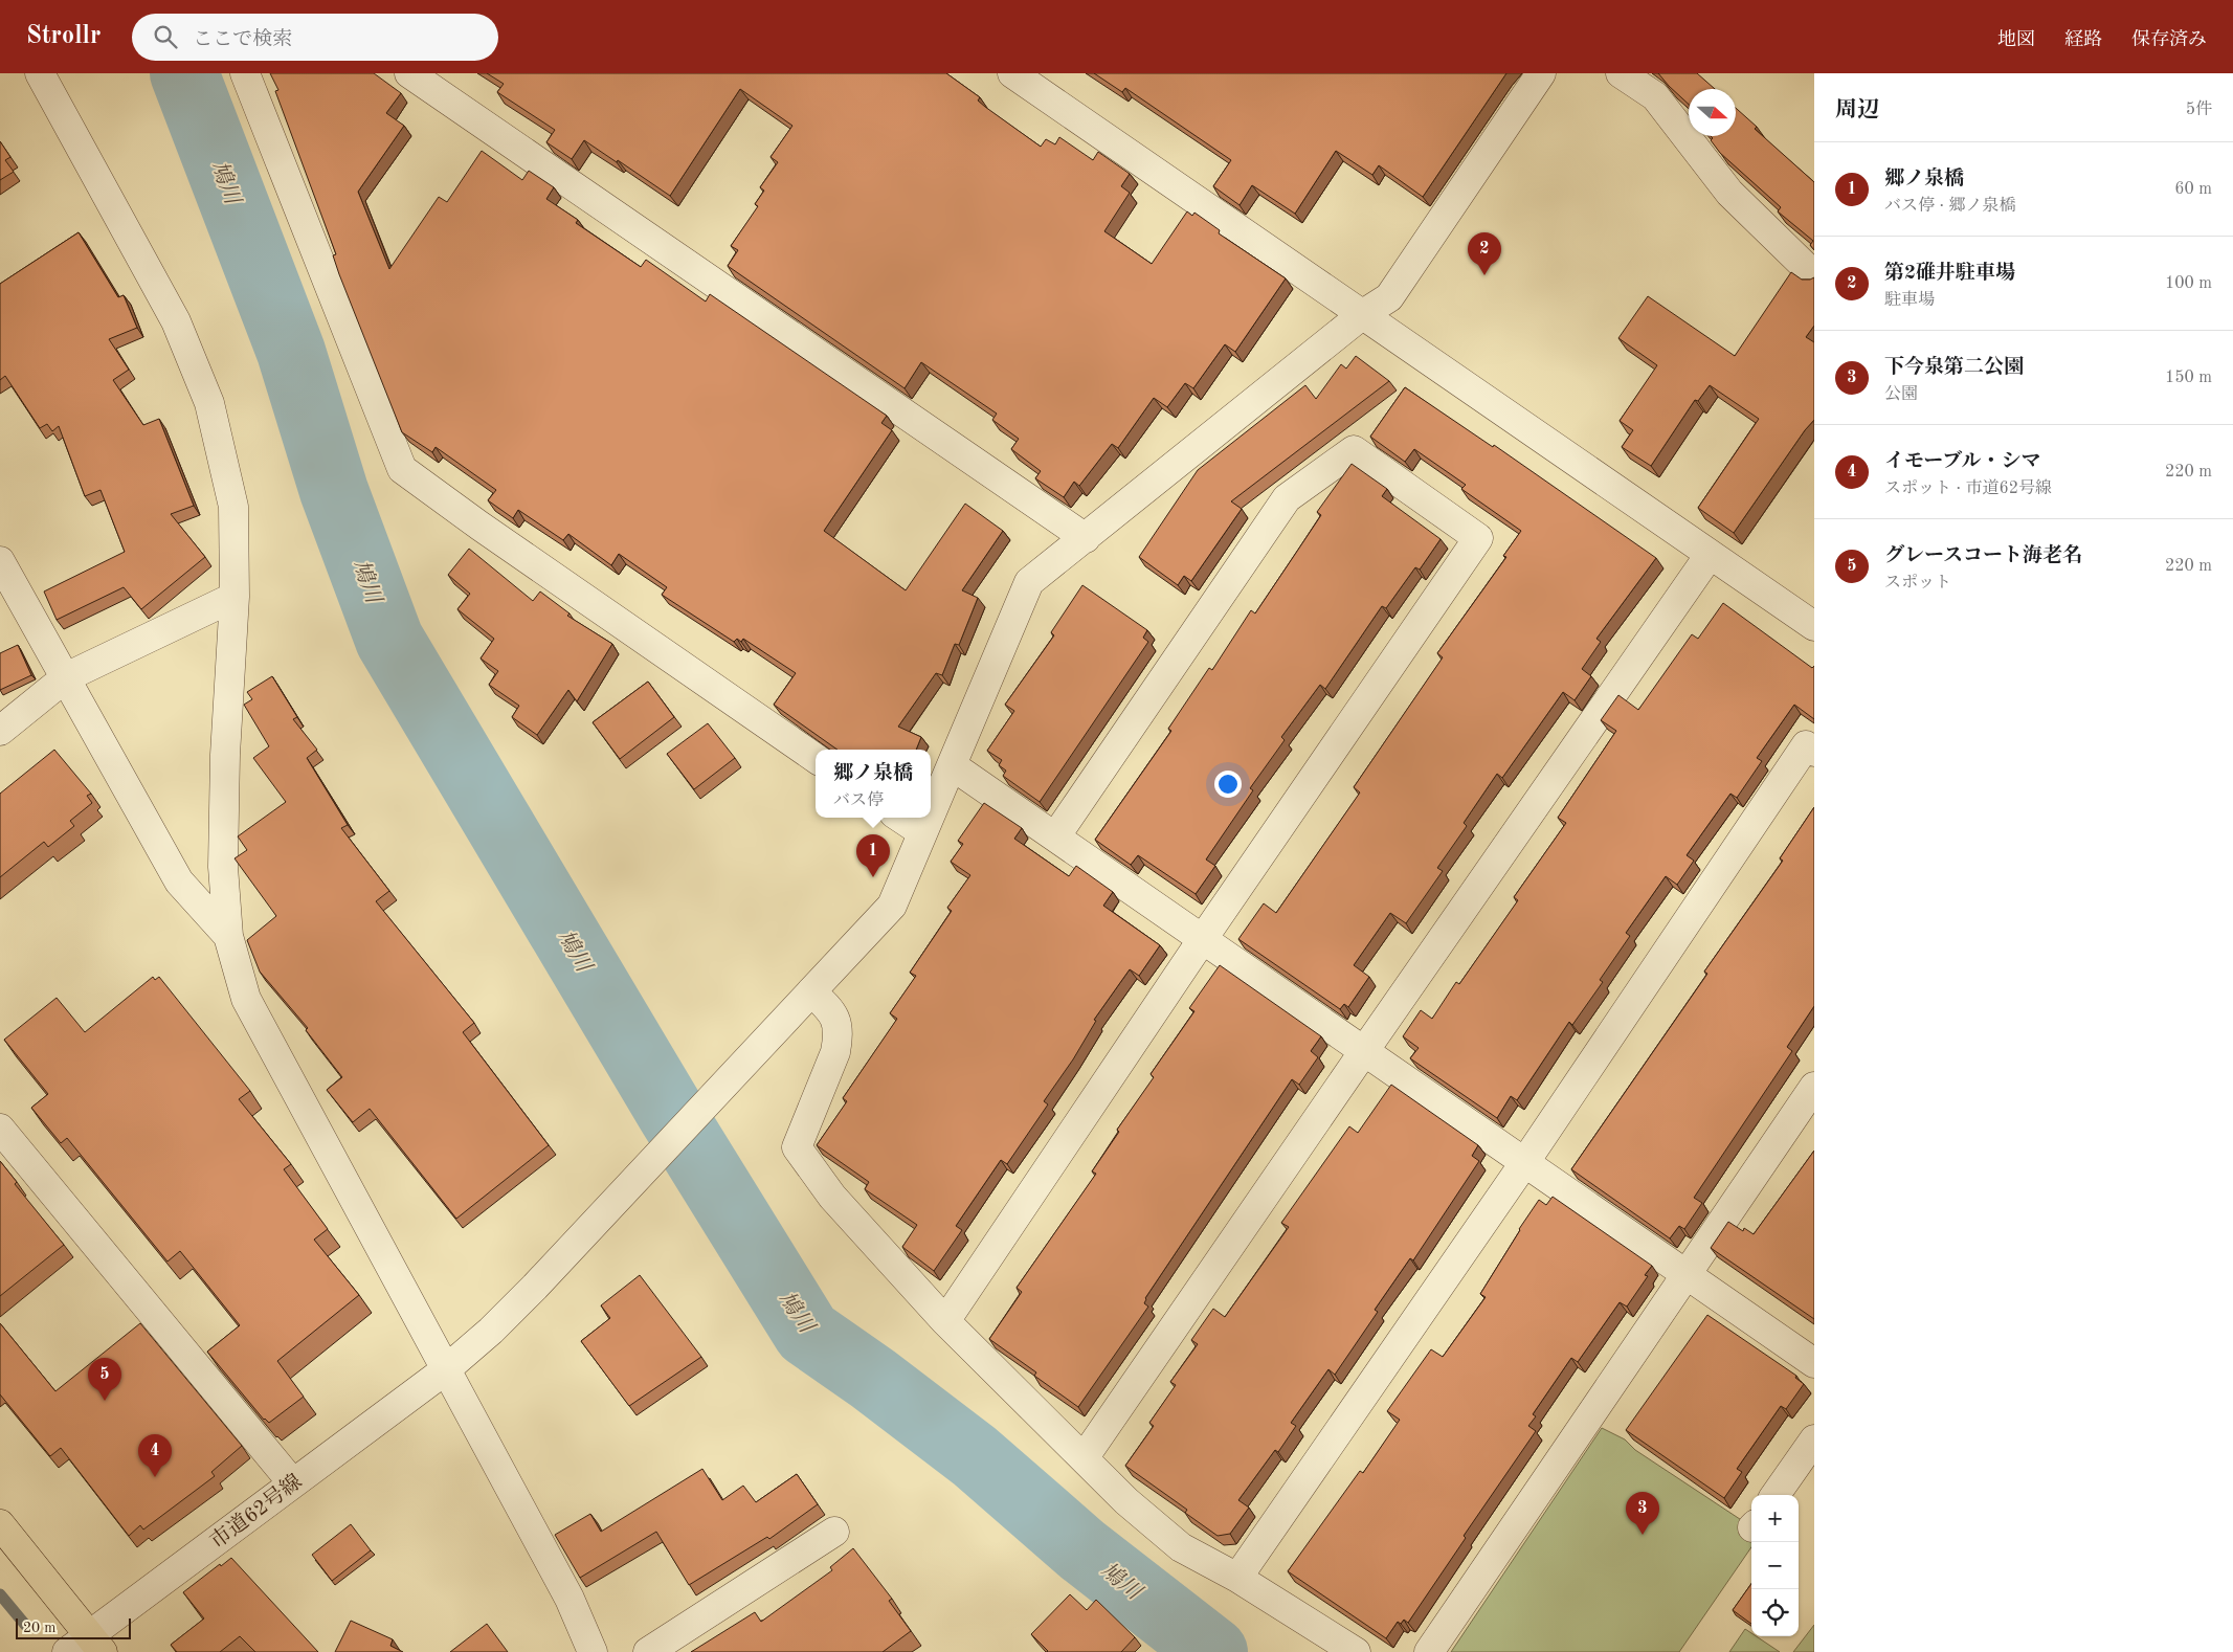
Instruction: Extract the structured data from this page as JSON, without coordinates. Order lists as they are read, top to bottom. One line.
{"streets":{"street":["市道62号線"]},"water":["鳩川"],"scale_bar":"20 m","north":"right","page":{"header":"Strollr","search":"ここで検索","nav":["地図","経路","保存済み"],"heading":["周辺","5件"],"list":[{"mark":"1","name":"郷ノ泉橋","note":"バス停 · 郷ノ泉橋","value":"60 m"},{"mark":"2","name":"第2碓井駐車場","note":"駐車場","value":"100 m"},{"mark":"3","name":"下今泉第二公園","note":"公園","value":"150 m"},{"mark":"4","name":"イモーブル・シマ","note":"スポット · 市道62号線","value":"220 m"},{"mark":"5","name":"グレースコート海老名","note":"スポット","value":"220 m"}],"pins":["2","1","5","4","3"],"popup":["郷ノ泉橋","バス停"],"map_buttons":["+","−"],"scale":"20 m"}}
